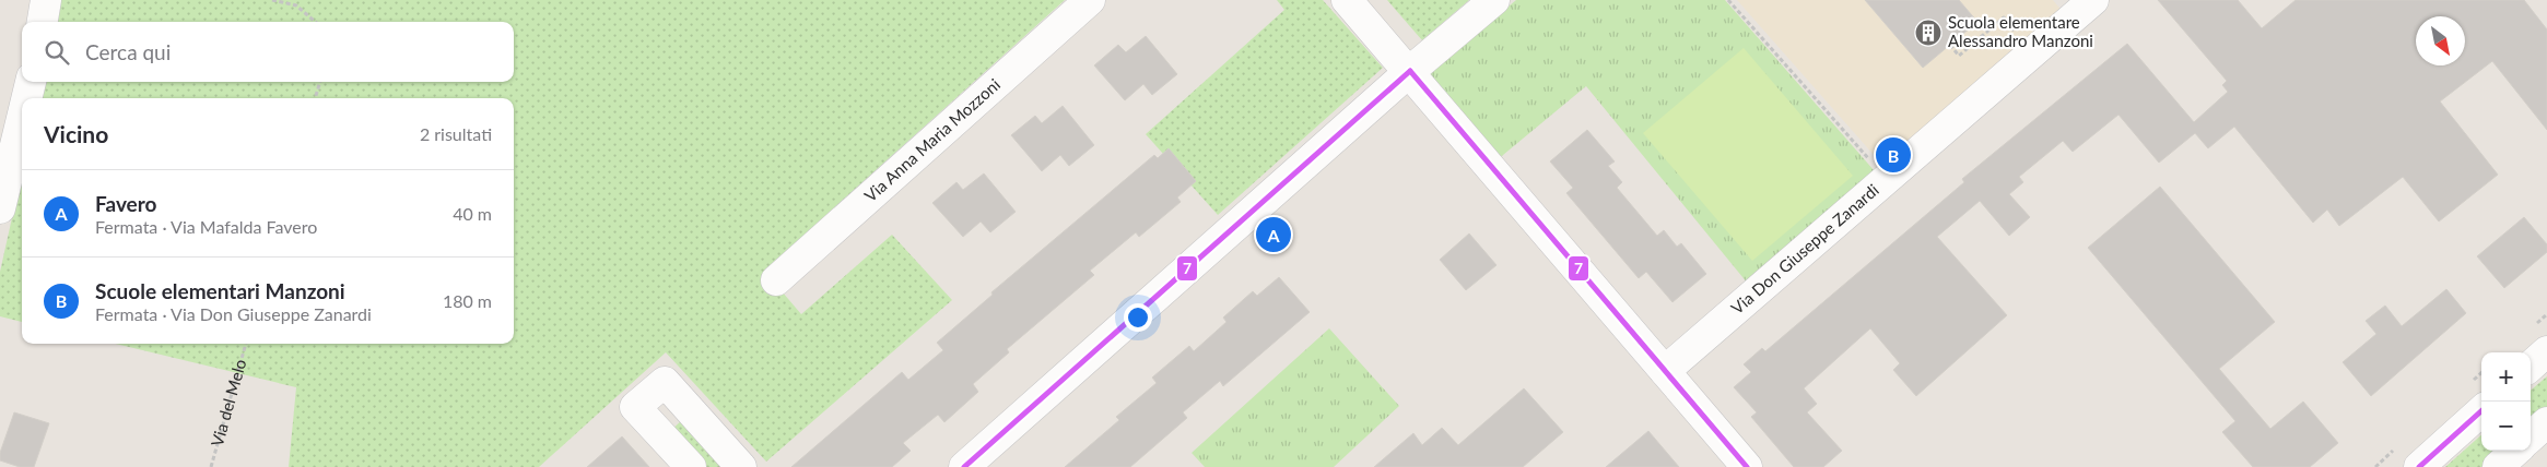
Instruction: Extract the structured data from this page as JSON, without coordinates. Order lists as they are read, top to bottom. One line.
{"streets":{"street":["Via Anna Maria Mozzoni","Via Don Giuseppe Zanardi"],"path":["Via del Melo"]},"places":{"building":["Scuola elementare Alessandro Manzoni"]},"lines":["transit line 7"],"north":"bottom right","page":{"search":"Cerca qui","heading":["Vicino","2 risultati"],"pins":["B","A"],"list":[{"mark":"A","name":"Favero","note":"Fermata · Via Mafalda Favero","value":"40 m"},{"mark":"B","name":"Scuole elementari Manzoni","note":"Fermata · Via Don Giuseppe Zanardi","value":"180 m"}],"map_buttons":["+","−"]}}
